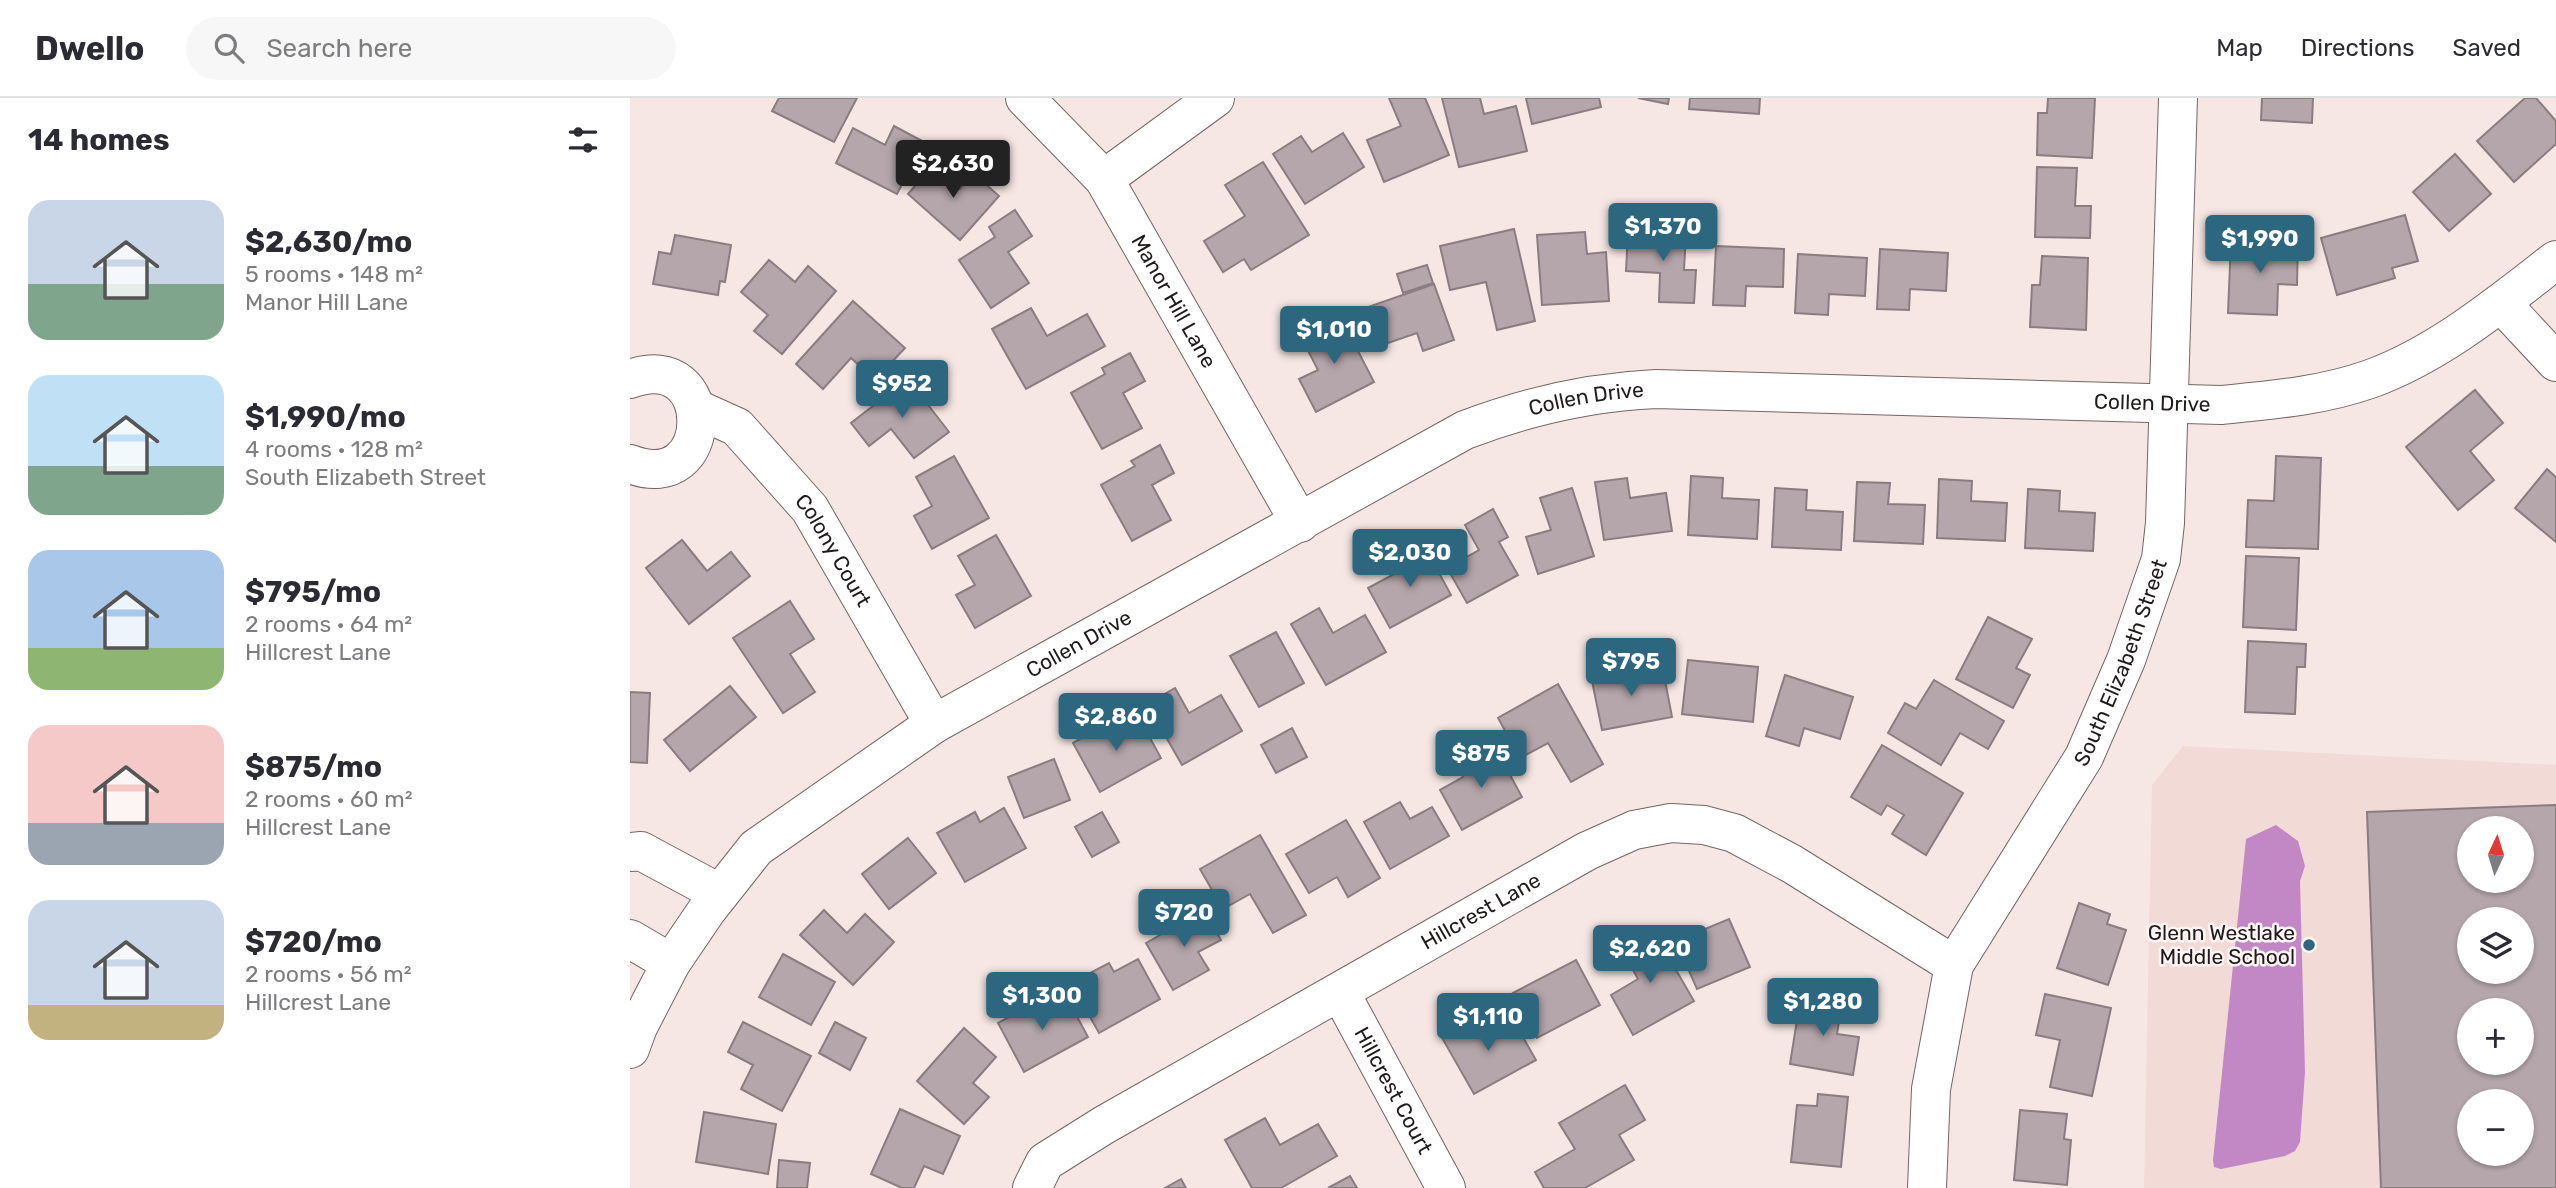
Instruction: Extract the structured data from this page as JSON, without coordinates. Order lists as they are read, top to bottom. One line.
{"streets":{"street":["Manor Hill Lane","Collen Drive","Colony Court","South Elizabeth Street","Hillcrest Lane","Hillcrest Court"]},"crossings":[["Manor Hill Lane","Collen Drive"],["Collen Drive","Colony Court"],["Collen Drive","South Elizabeth Street"],["South Elizabeth Street","Hillcrest Lane"],["Hillcrest Lane","Hillcrest Court"]],"places":["Glenn Westlake Middle School"],"north":"top","page":{"header":"Dwello","search":"Search here","nav":["Map","Directions","Saved"],"heading":"14 homes","price":["$2,630","$1,370","$1,990","$1,010","$952","$2,030","$795","$2,860","$875","$720","$2,620","$1,300","$1,280","$1,110"],"list":[{"name":"$2,630/mo","note":"5 rooms · 148 m² · Manor Hill Lane"},{"name":"$1,990/mo","note":"4 rooms · 128 m² · South Elizabeth Street"},{"name":"$795/mo","note":"2 rooms · 64 m² · Hillcrest Lane"},{"name":"$875/mo","note":"2 rooms · 60 m² · Hillcrest Lane"},{"name":"$720/mo","note":"2 rooms · 56 m² · Hillcrest Lane"}],"map_buttons":["+","−"]}}
